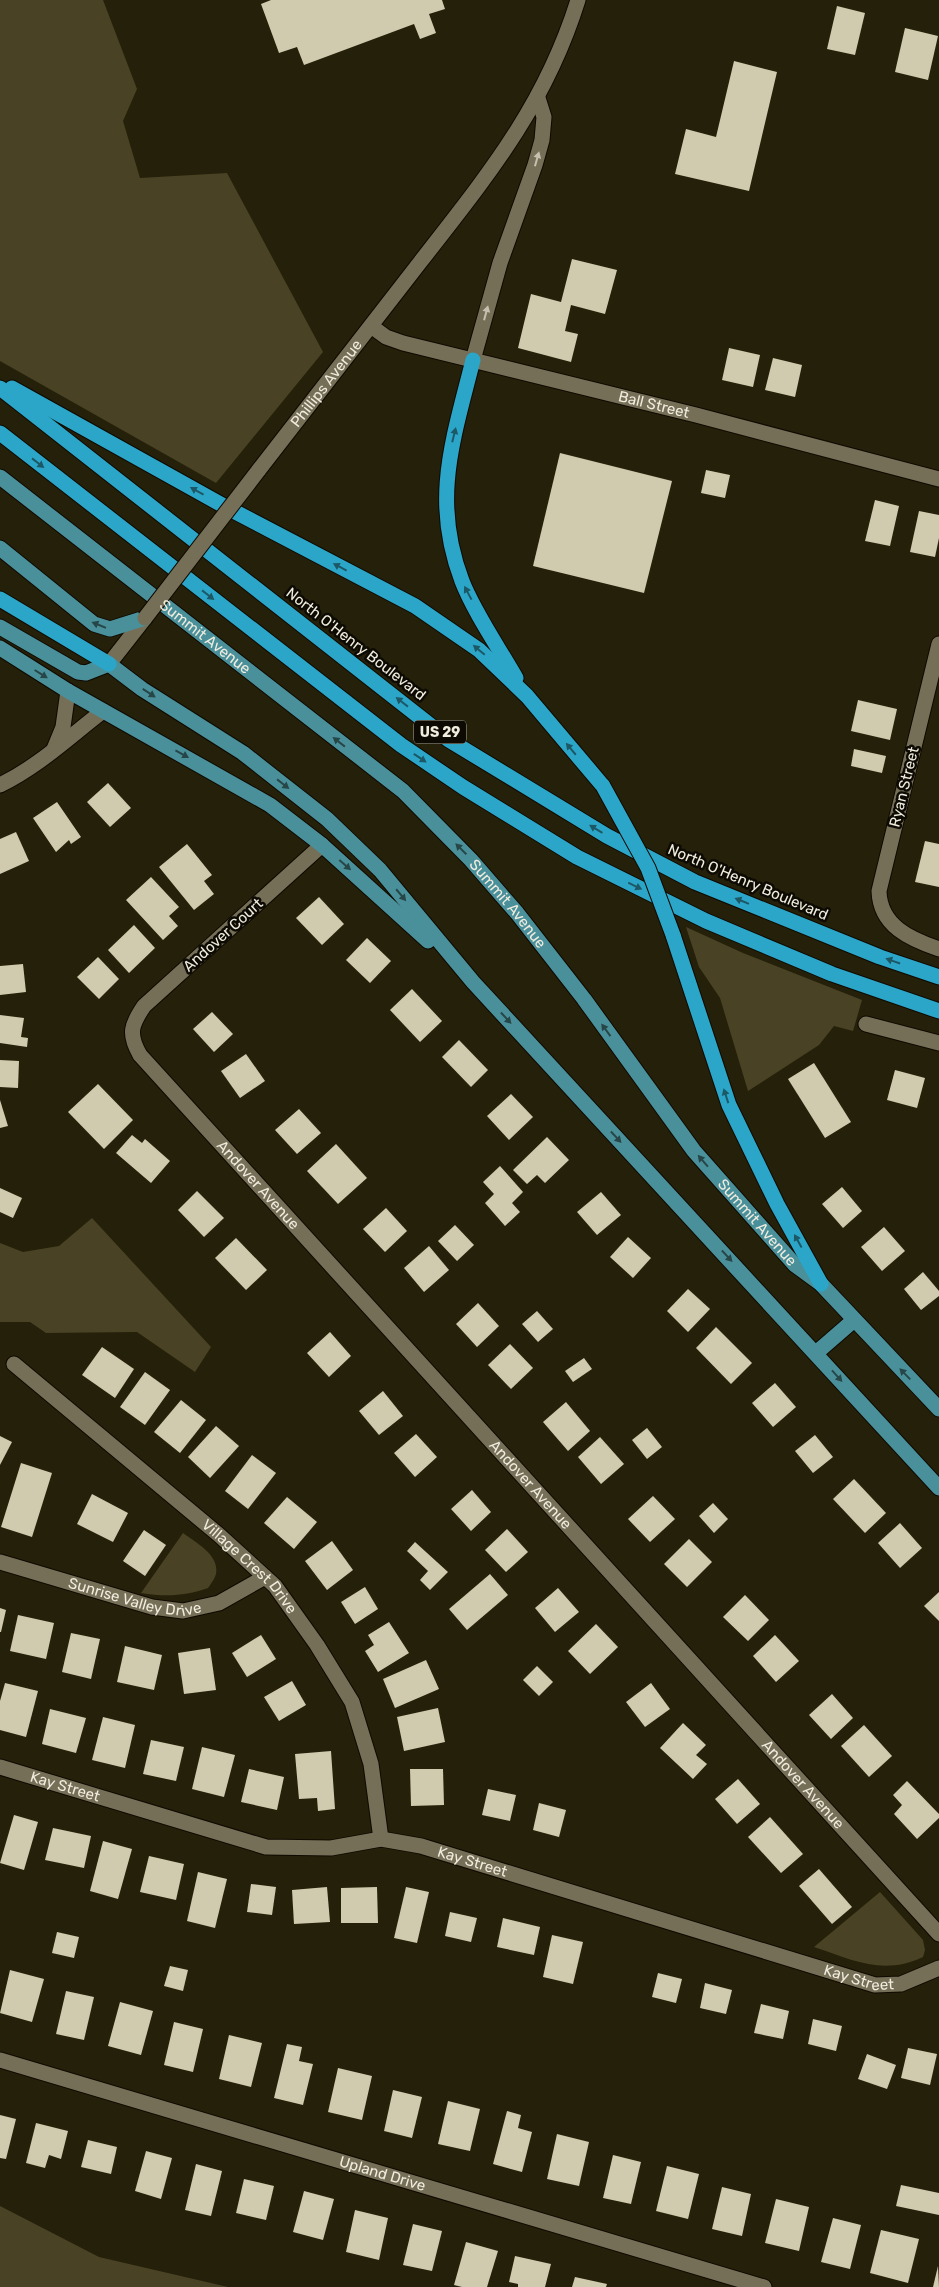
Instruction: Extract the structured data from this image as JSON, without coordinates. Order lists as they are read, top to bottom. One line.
{"streets":{"highway":["North O'Henry Boulevard","US 29"],"main road":["Summit Avenue"],"street":["Phillips Avenue","Ball Street","Ryan Street","Andover Court","Andover Avenue","Village Crest Drive","Sunrise Valley Drive","Kay Street","Upland Drive"]},"crossings":[["Phillips Avenue","Ball Street"],["Andover Court","Andover Avenue"],["Village Crest Drive","Sunrise Valley Drive"],["Village Crest Drive","Kay Street"]]}
